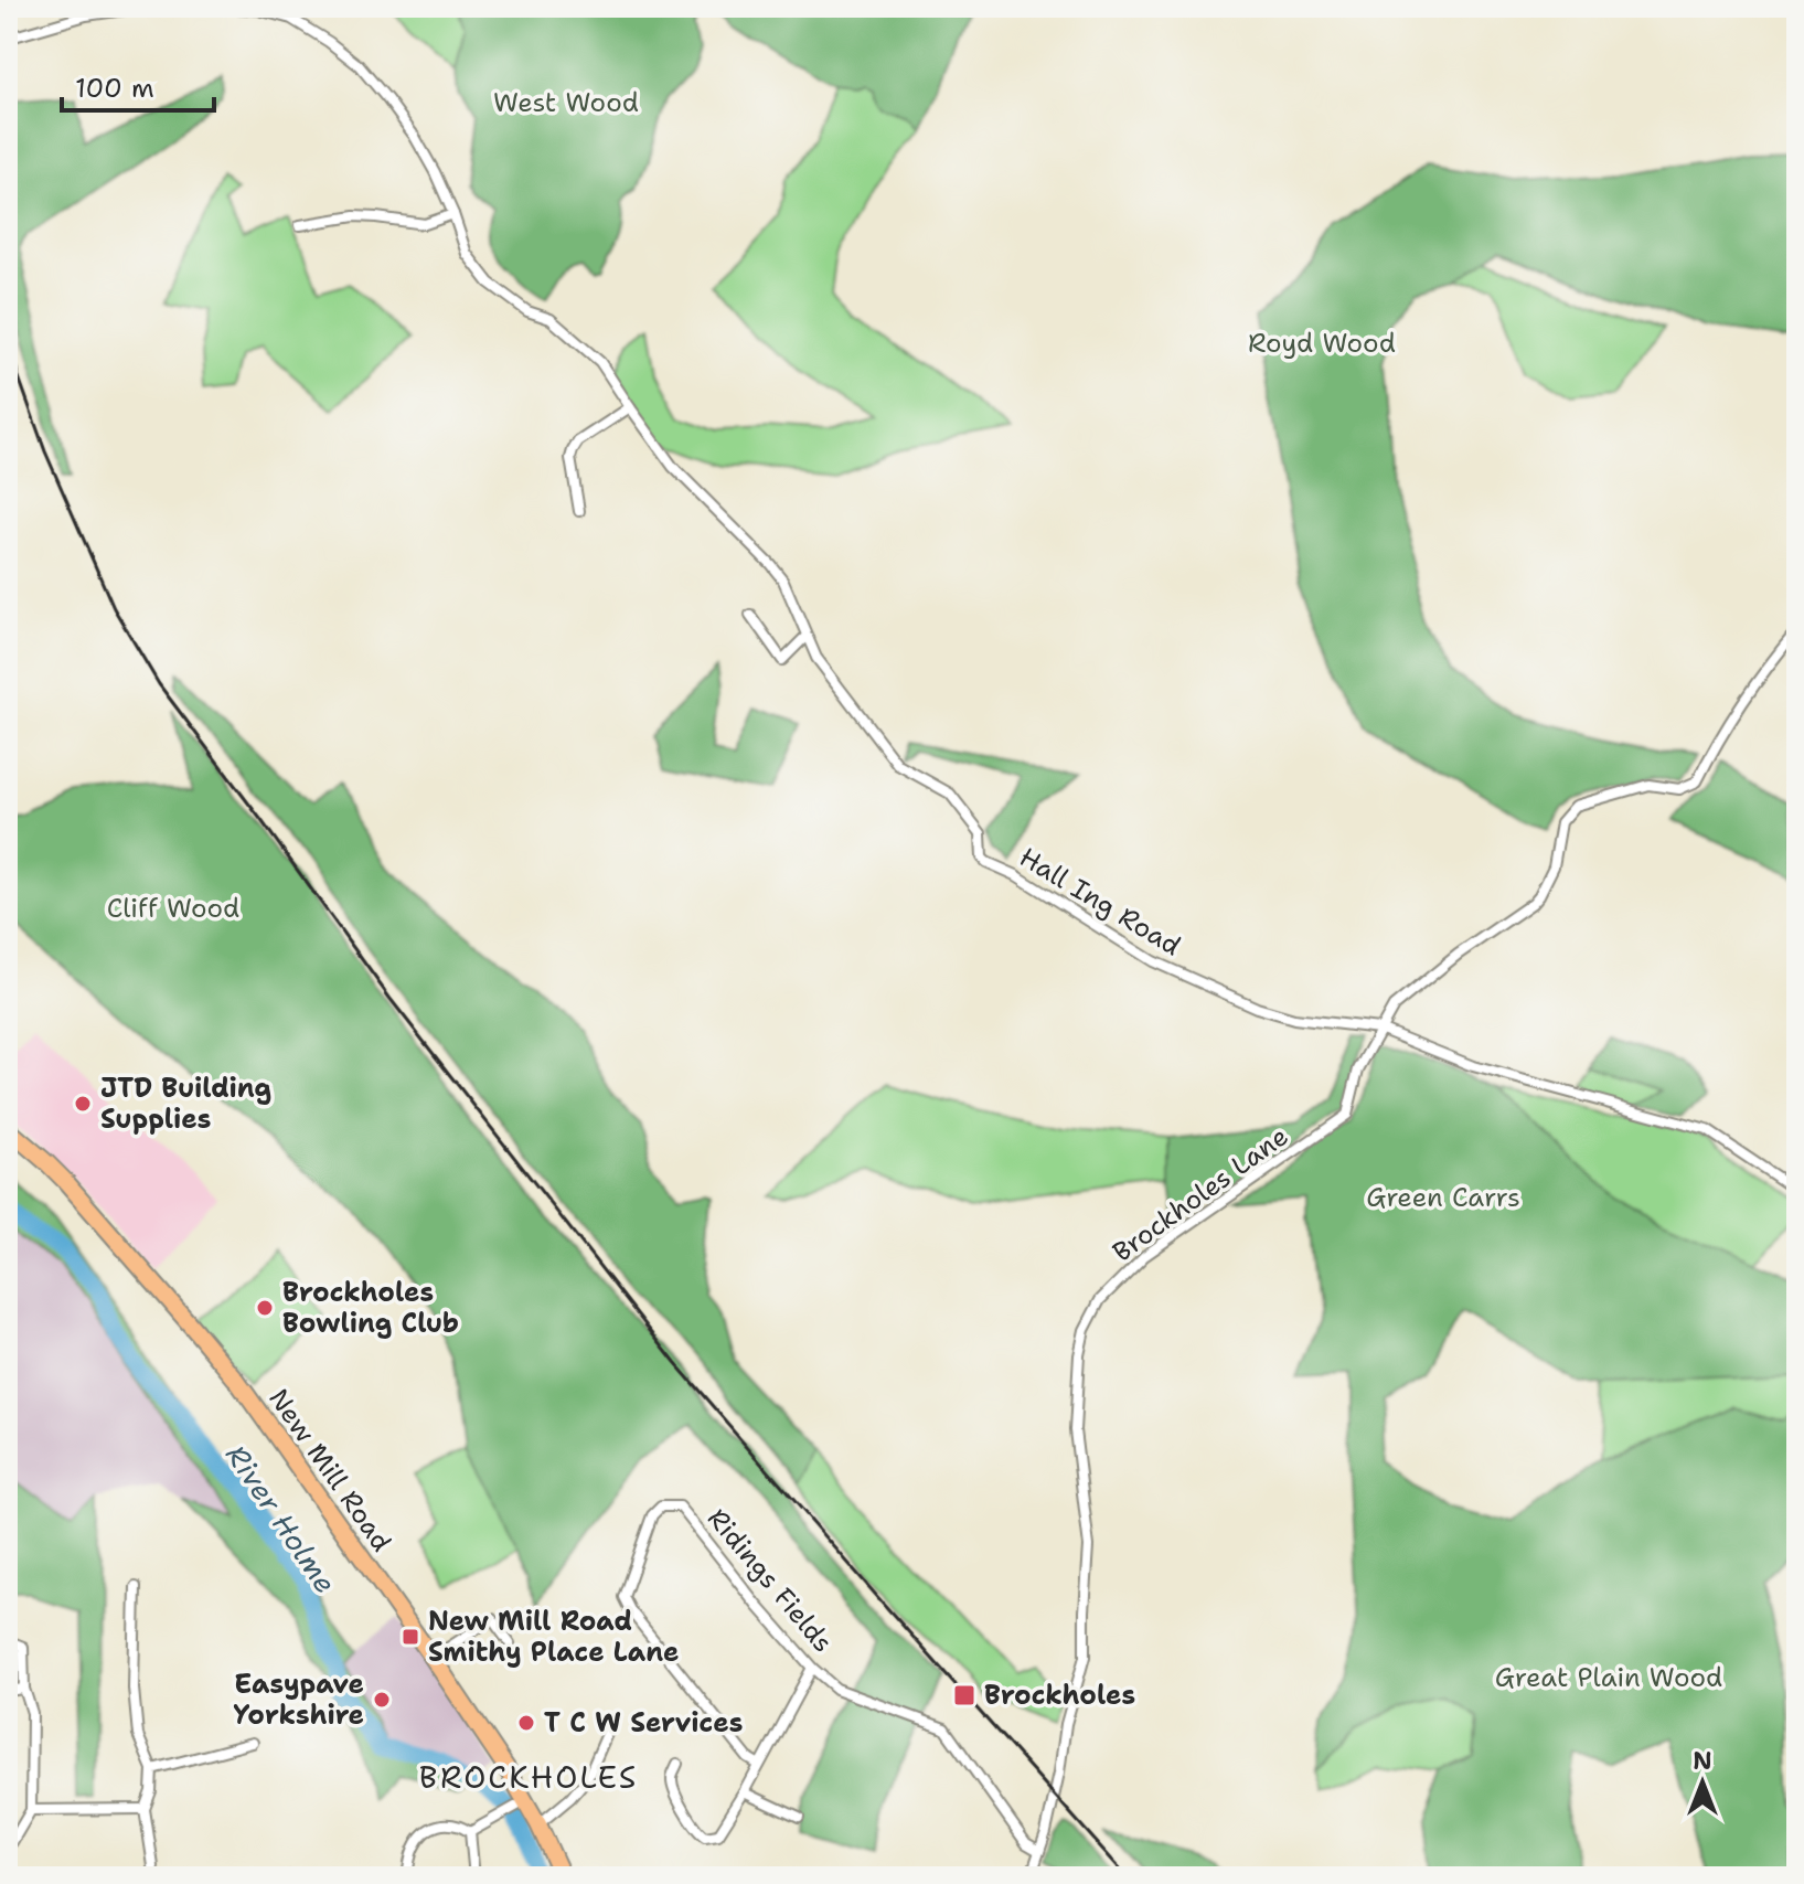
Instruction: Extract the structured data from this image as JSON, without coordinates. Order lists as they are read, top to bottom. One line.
{"streets":{"main road":["New Mill Road"],"street":["Hall Ing Road","Brockholes Lane","Ridings Fields"]},"crossings":[["Hall Ing Road","Brockholes Lane"],["Brockholes Lane","Ridings Fields"]],"districts":["BROCKHOLES"],"water":["River Holme"],"parks":["West Wood","Royd Wood","Cliff Wood","Green Carrs","Great Plain Wood"],"places":{"other":["JTD Building Supplies","Brockholes Bowling Club","Easypave Yorkshire","T C W Services"],"transit":["New Mill Road Smithy Place Lane","Brockholes"]},"scale_bar":"100 m","north":"top"}
